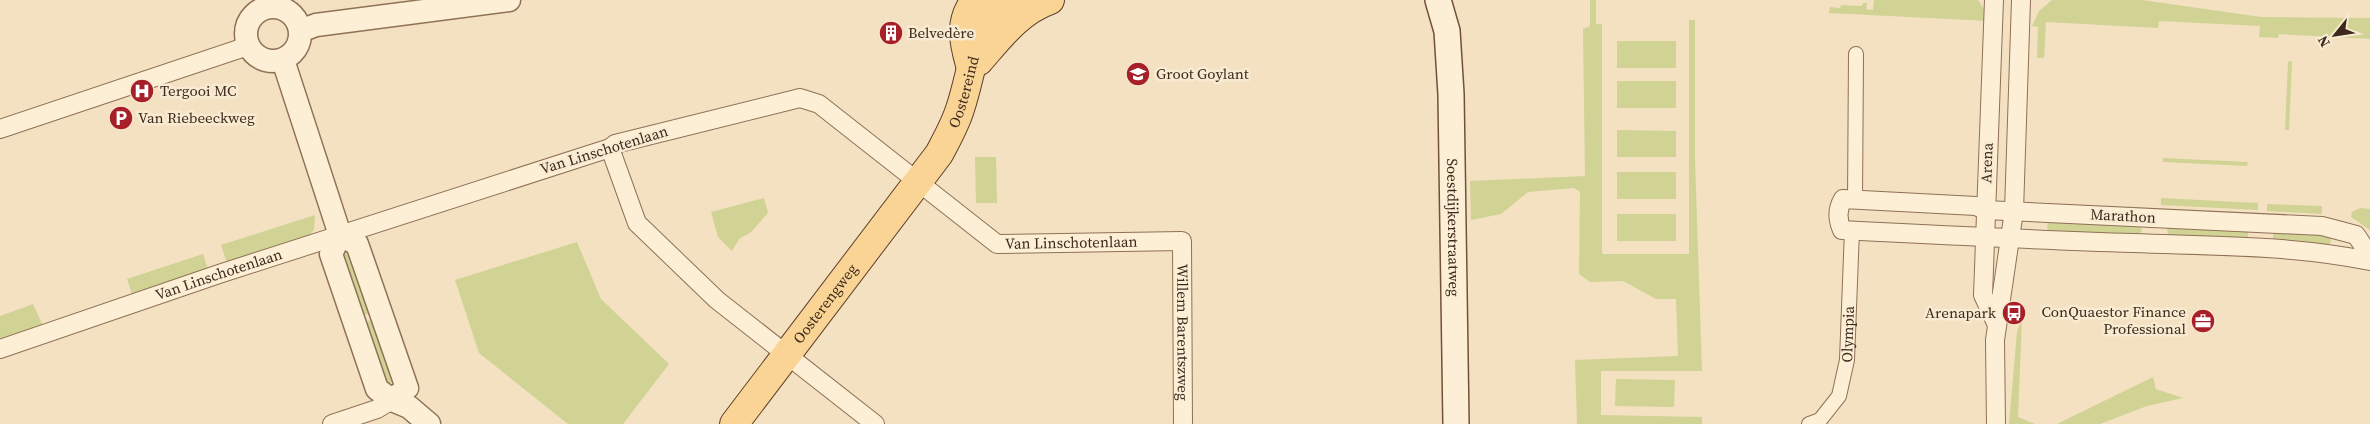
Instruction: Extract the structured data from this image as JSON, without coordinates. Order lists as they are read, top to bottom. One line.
{"streets":{"main road":["Oostereind","Soestdijkerstraatweg","Oosterengweg"],"street":["Van Linschotenlaan","Arena","Marathon","Willem Barentszweg","Olympia"]},"crossings":[["Oostereind","Van Linschotenlaan"],["Oostereind","Oosterengweg"],["Van Linschotenlaan","Oosterengweg"],["Van Linschotenlaan","Willem Barentszweg"],["Arena","Marathon"]],"places":{"building":["Belvedère"],"school or university":["Groot Goylant"],"hospital":["Tergooi MC"],"parking":["Van Riebeeckweg"],"bus stop":["Arenapark"],"office":["ConQuaestor Finance Professional"]},"north":"bottom left"}
